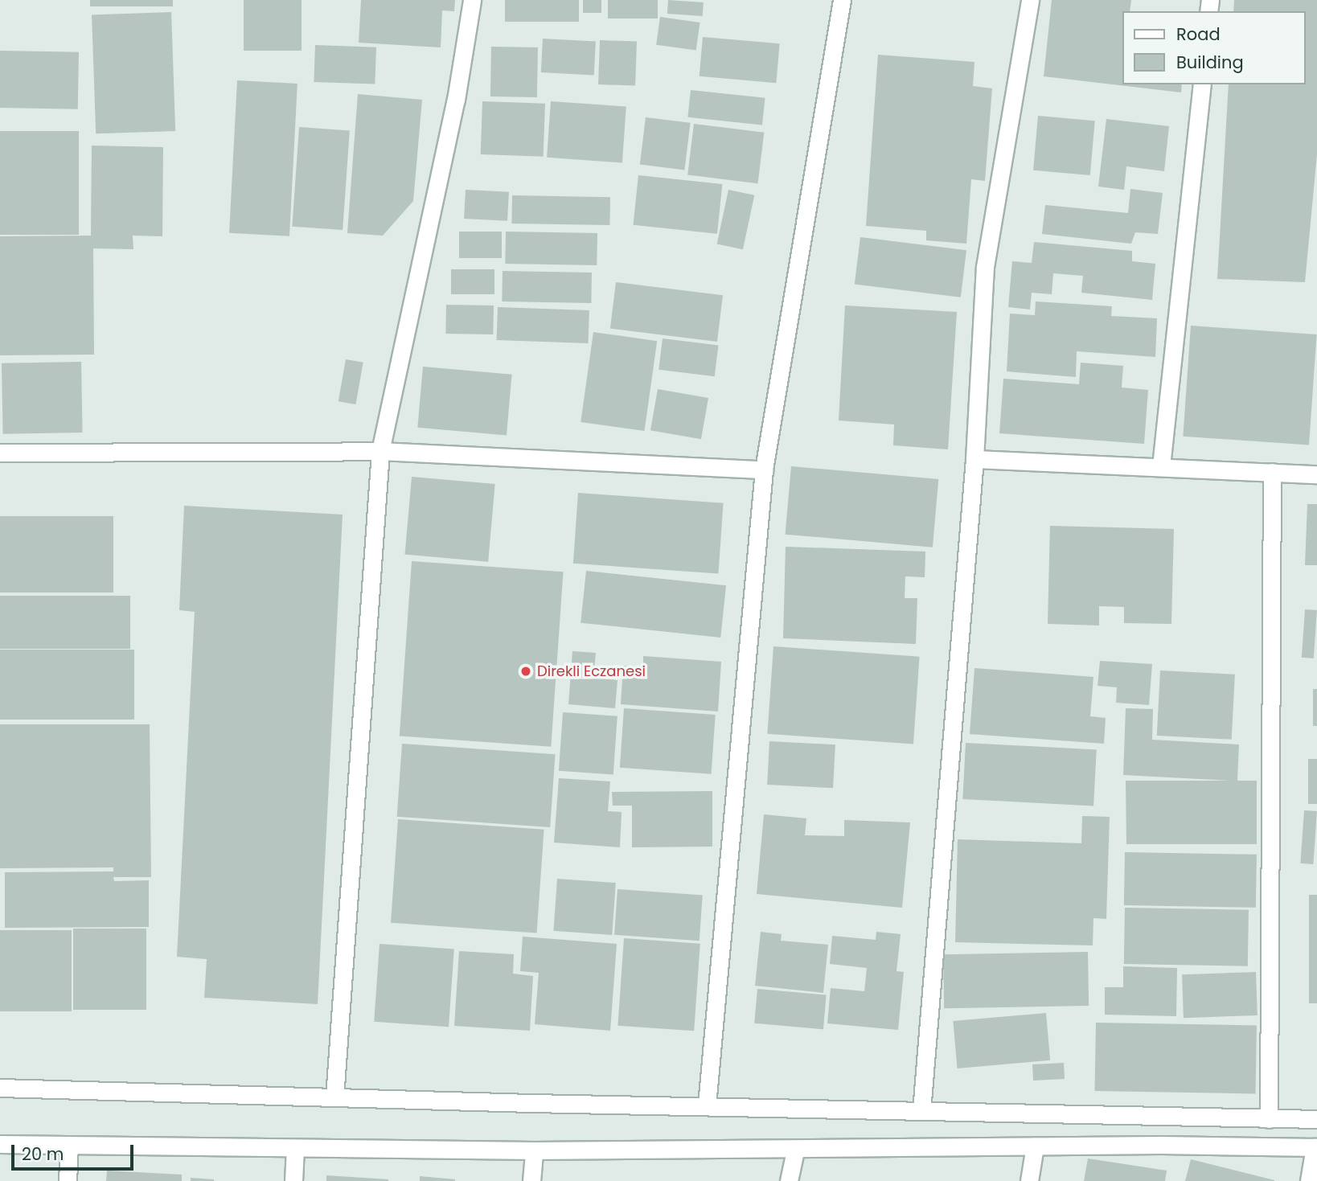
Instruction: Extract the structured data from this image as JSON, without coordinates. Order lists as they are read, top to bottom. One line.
{"places":["Direkli Eczanesi"],"legend":["Road","Building"],"scale_bar":"20 m"}
